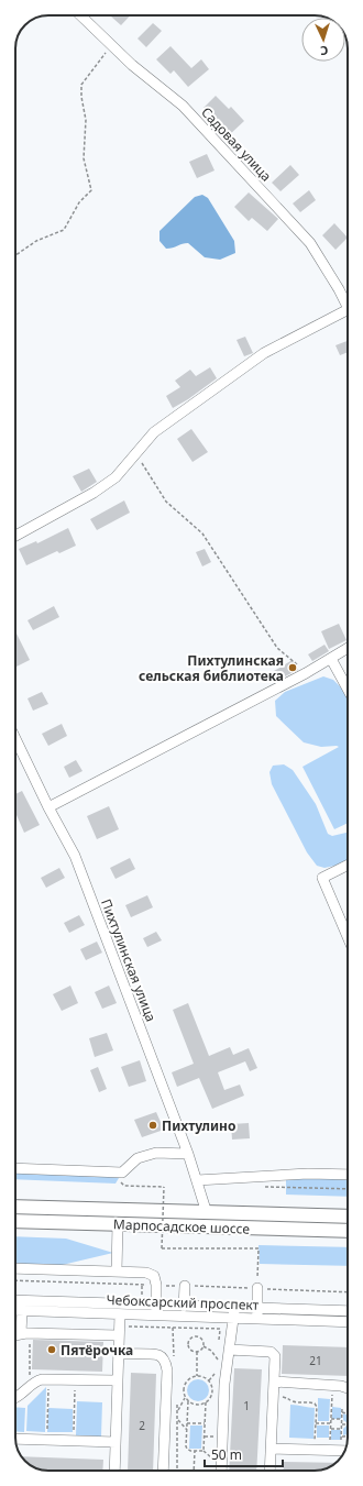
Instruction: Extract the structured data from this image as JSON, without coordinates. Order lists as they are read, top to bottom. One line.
{"streets":{"main road":["Марпосадское шоссе"],"street":["Садовая улица","Пихтулинская улица","Чебоксарский проспект"]},"crossings":[["Пихтулинская улица","Марпосадское шоссе"]],"places":["Пихтулинская сельская библиотека","Пихтулино","Пятёрочка"],"house_numbers":["21","1","2"],"scale_bar":"50 m","north":"bottom"}
